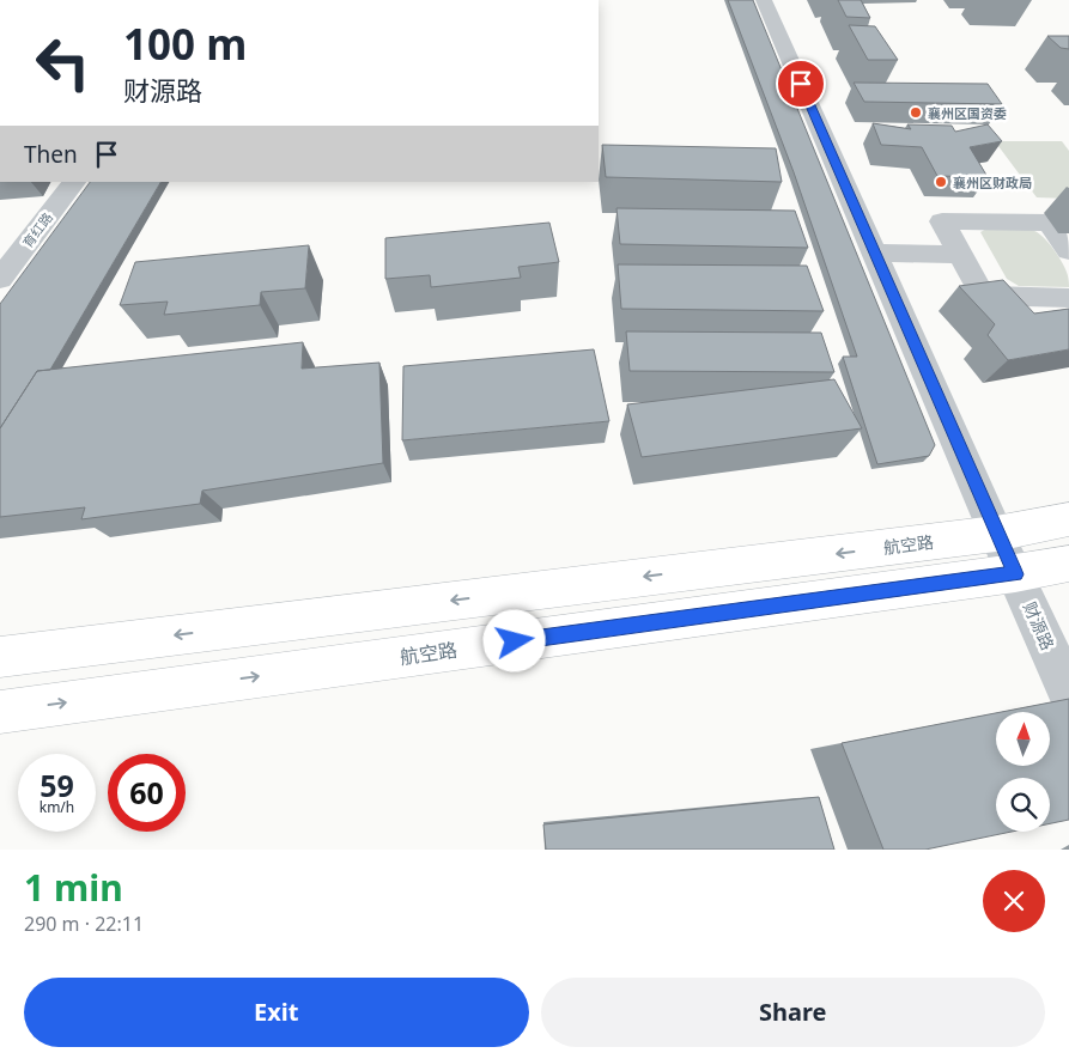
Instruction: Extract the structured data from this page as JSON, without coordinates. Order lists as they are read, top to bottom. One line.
{"streets":{"main road":["航空路"],"street":["育红路","财源路"]},"crossings":[["航空路","财源路"]],"places":["襄州区国资委","襄州区财政局"],"north":"top","page":{"turn":["100 m","财源路"],"then":"Then","speed":"59 km/h","limit":"60","heading":["1 min","290 m · 22:11"],"buttons":["Exit","Share"]}}
